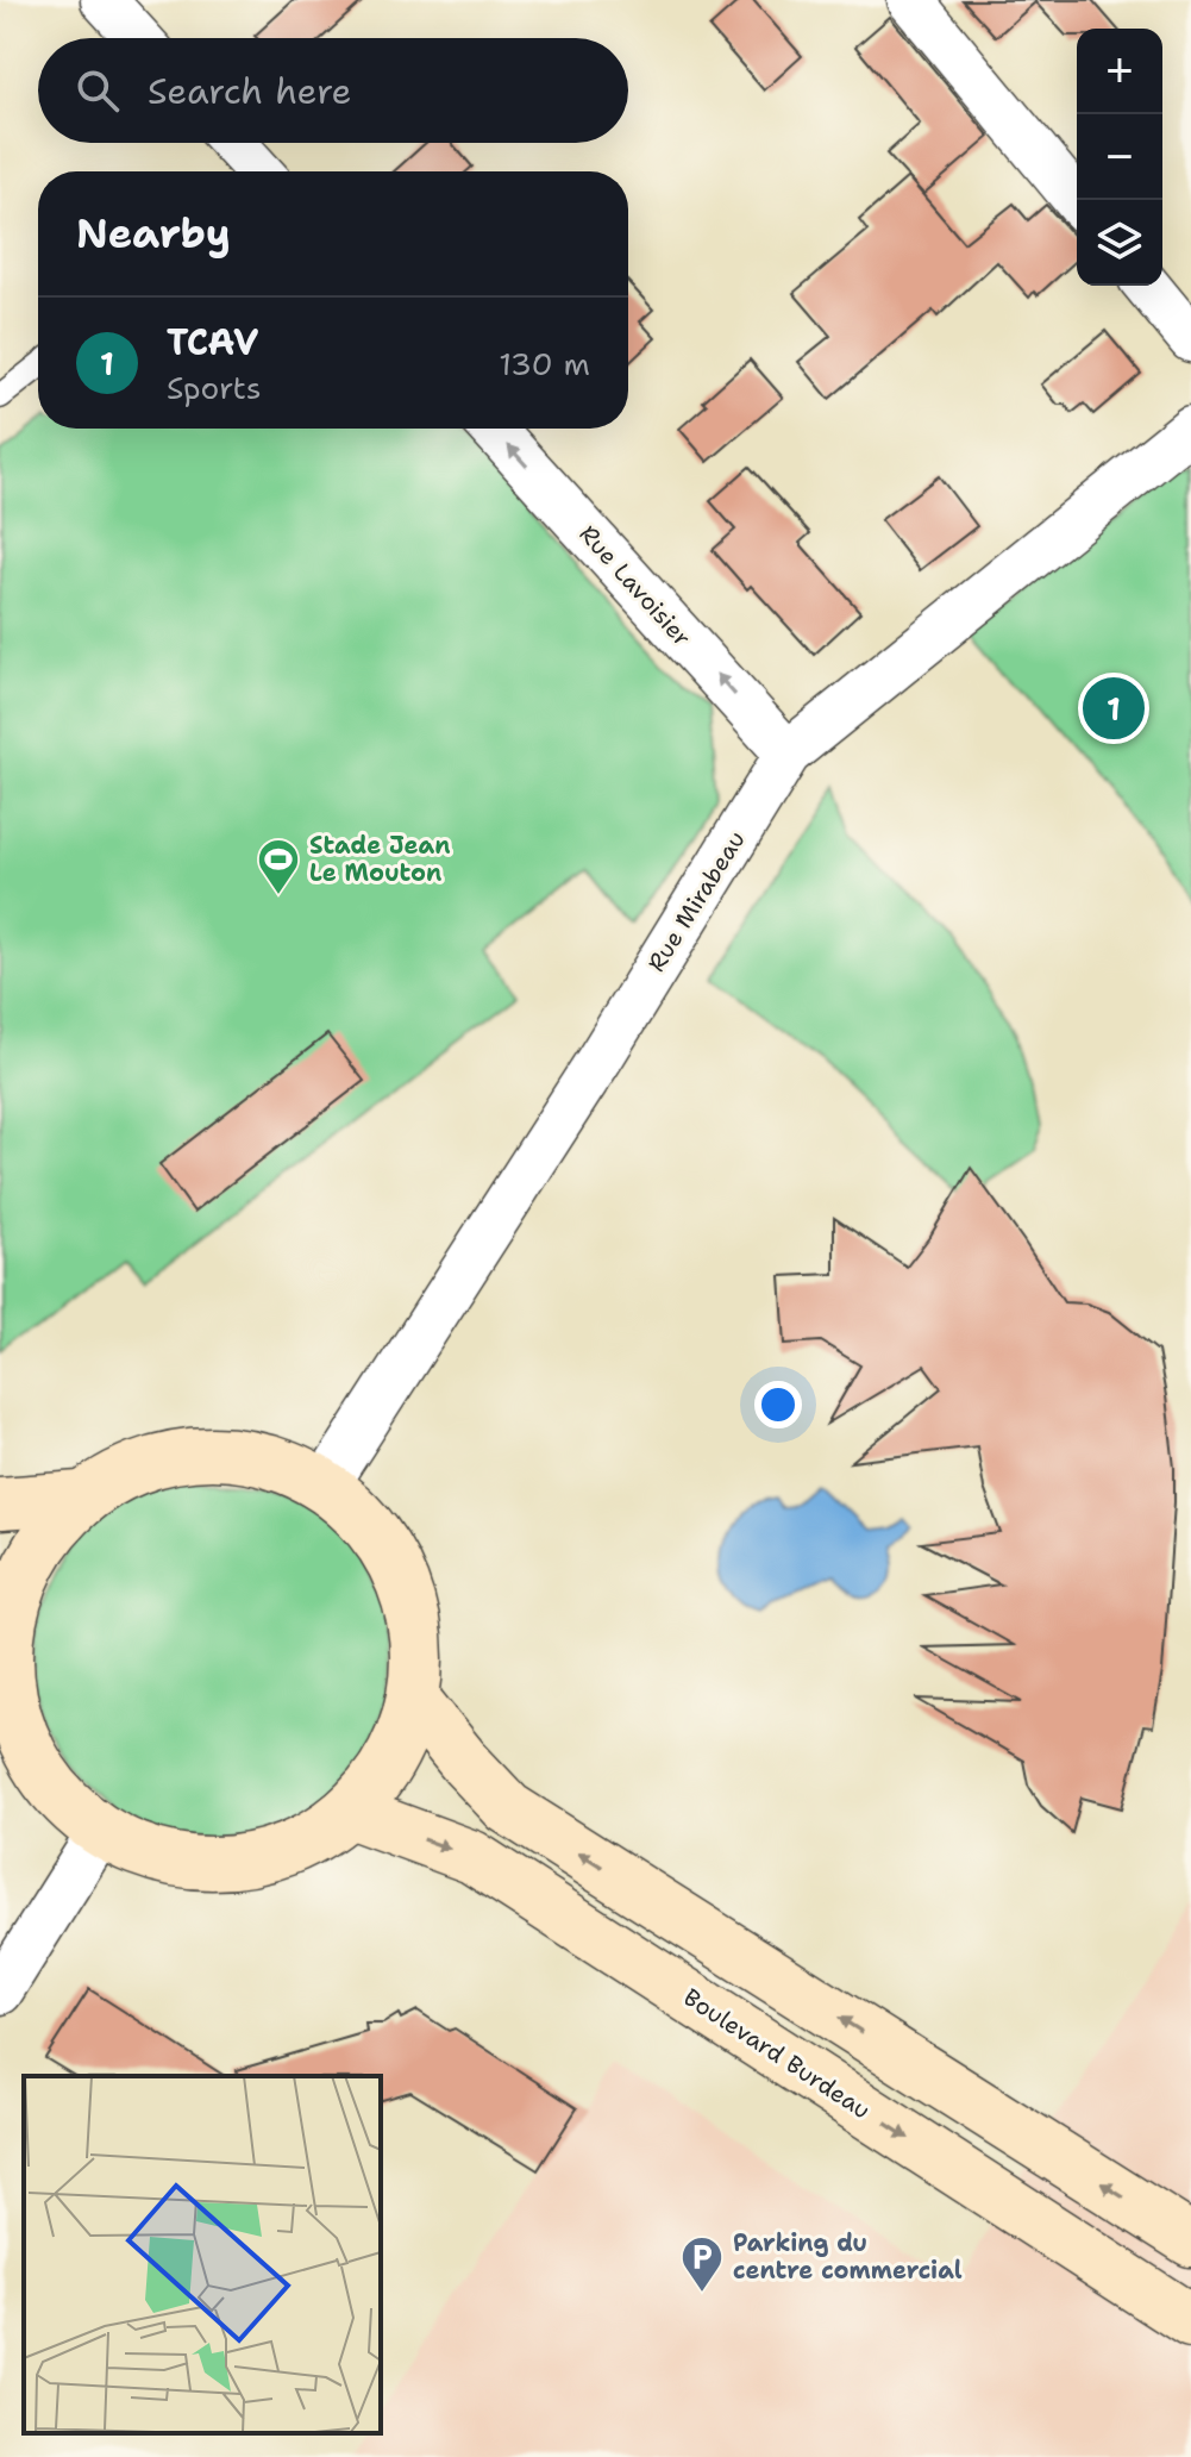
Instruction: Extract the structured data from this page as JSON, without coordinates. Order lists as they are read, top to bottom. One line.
{"streets":{"main road":["Boulevard Burdeau"],"street":["Rue Lavoisier","Rue Mirabeau"]},"crossings":[["Rue Lavoisier","Rue Mirabeau"]],"one_way":["Rue Lavoisier"],"places":{"sports":["Stade Jean Le Mouton"],"parking":["Parking du centre commercial"]},"page":{"map_buttons":["+","−"],"search":"Search here","heading":"Nearby","list":[{"mark":"1","name":"TCAV","note":"Sports","value":"130 m"}],"pins":"1"}}
